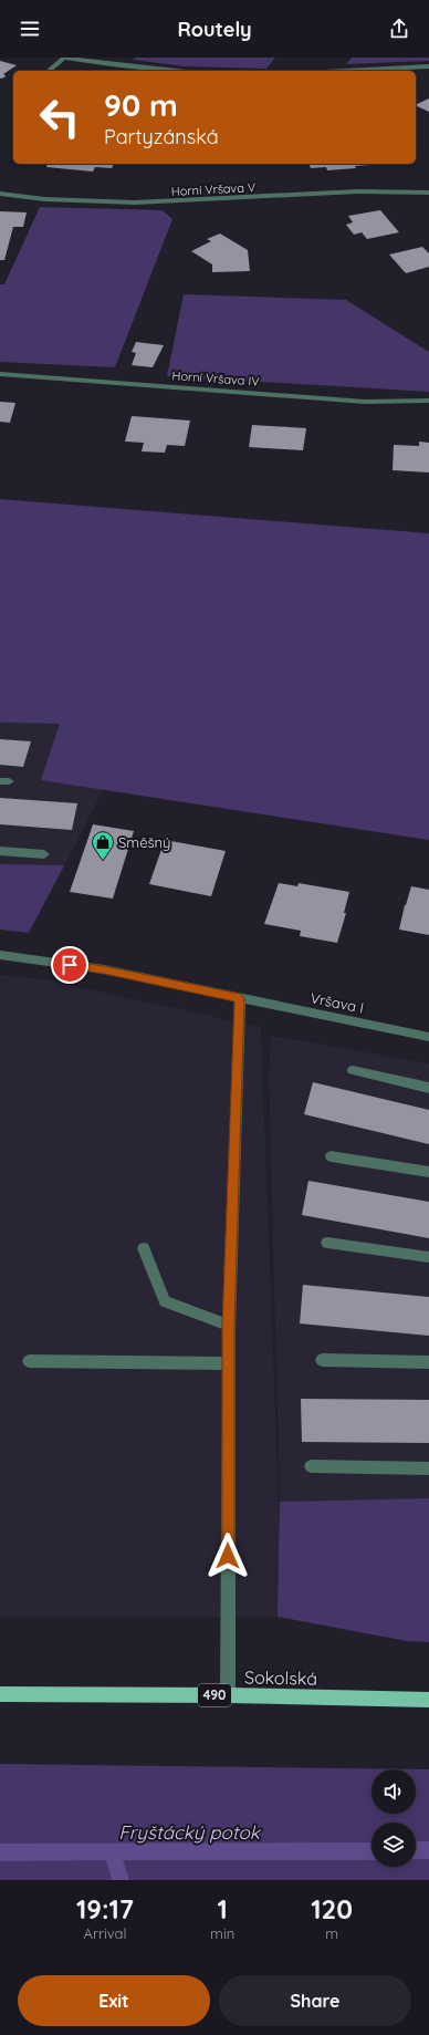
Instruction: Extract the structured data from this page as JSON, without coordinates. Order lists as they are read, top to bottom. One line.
{"streets":{"main road":["Sokolská","490"],"street":["Horní Vršava V","Horní Vršava IV","Vršava I"]},"water":["Fryštácký potok"],"places":{"shop":["Směšný"]},"page":{"header":"Routely","turn":["90 m","Partyzánská"],"eta":["19:17","Arrival","1","min","120","m"],"buttons":["Exit","Share"]}}
